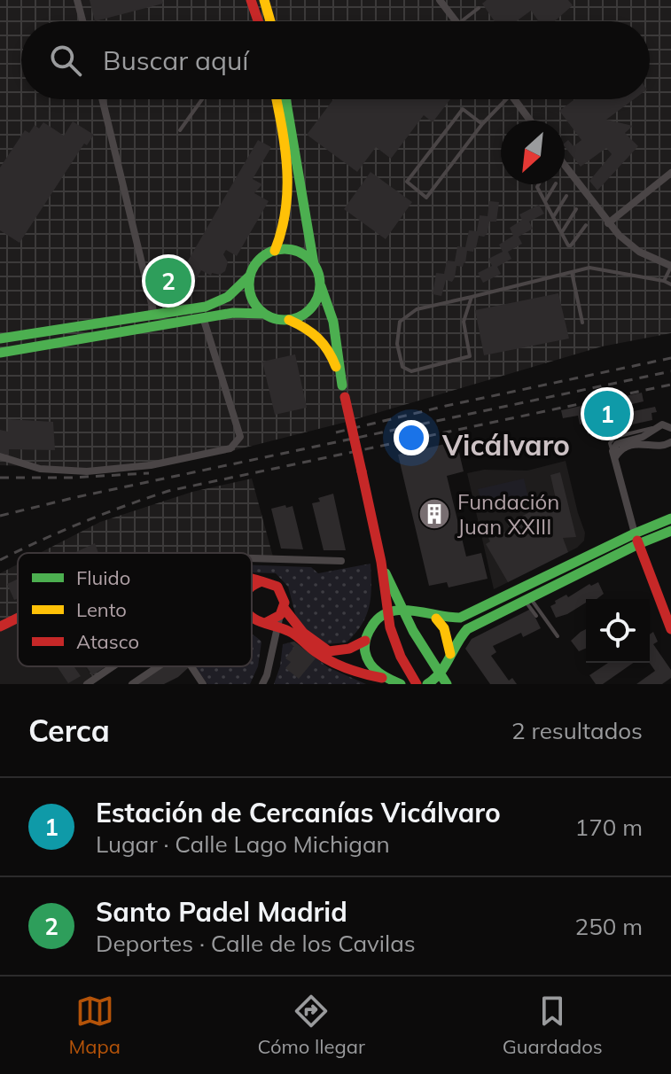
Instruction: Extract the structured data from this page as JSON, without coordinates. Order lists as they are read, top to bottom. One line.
{"districts":["Vicálvaro"],"places":{"building":["Fundación Juan XXIII"]},"legend":["Fluido","Lento","Atasco"],"north":"bottom left","page":{"search":"Buscar aquí","pins":["2","1"],"heading":["Cerca","2 resultados"],"list":[{"mark":"1","name":"Estación de Cercanías Vicálvaro","note":"Lugar · Calle Lago Michigan","value":"170 m"},{"mark":"2","name":"Santo Padel Madrid","note":"Deportes · Calle de los Cavilas","value":"250 m"}],"nav":["Mapa","Cómo llegar","Guardados"]}}
